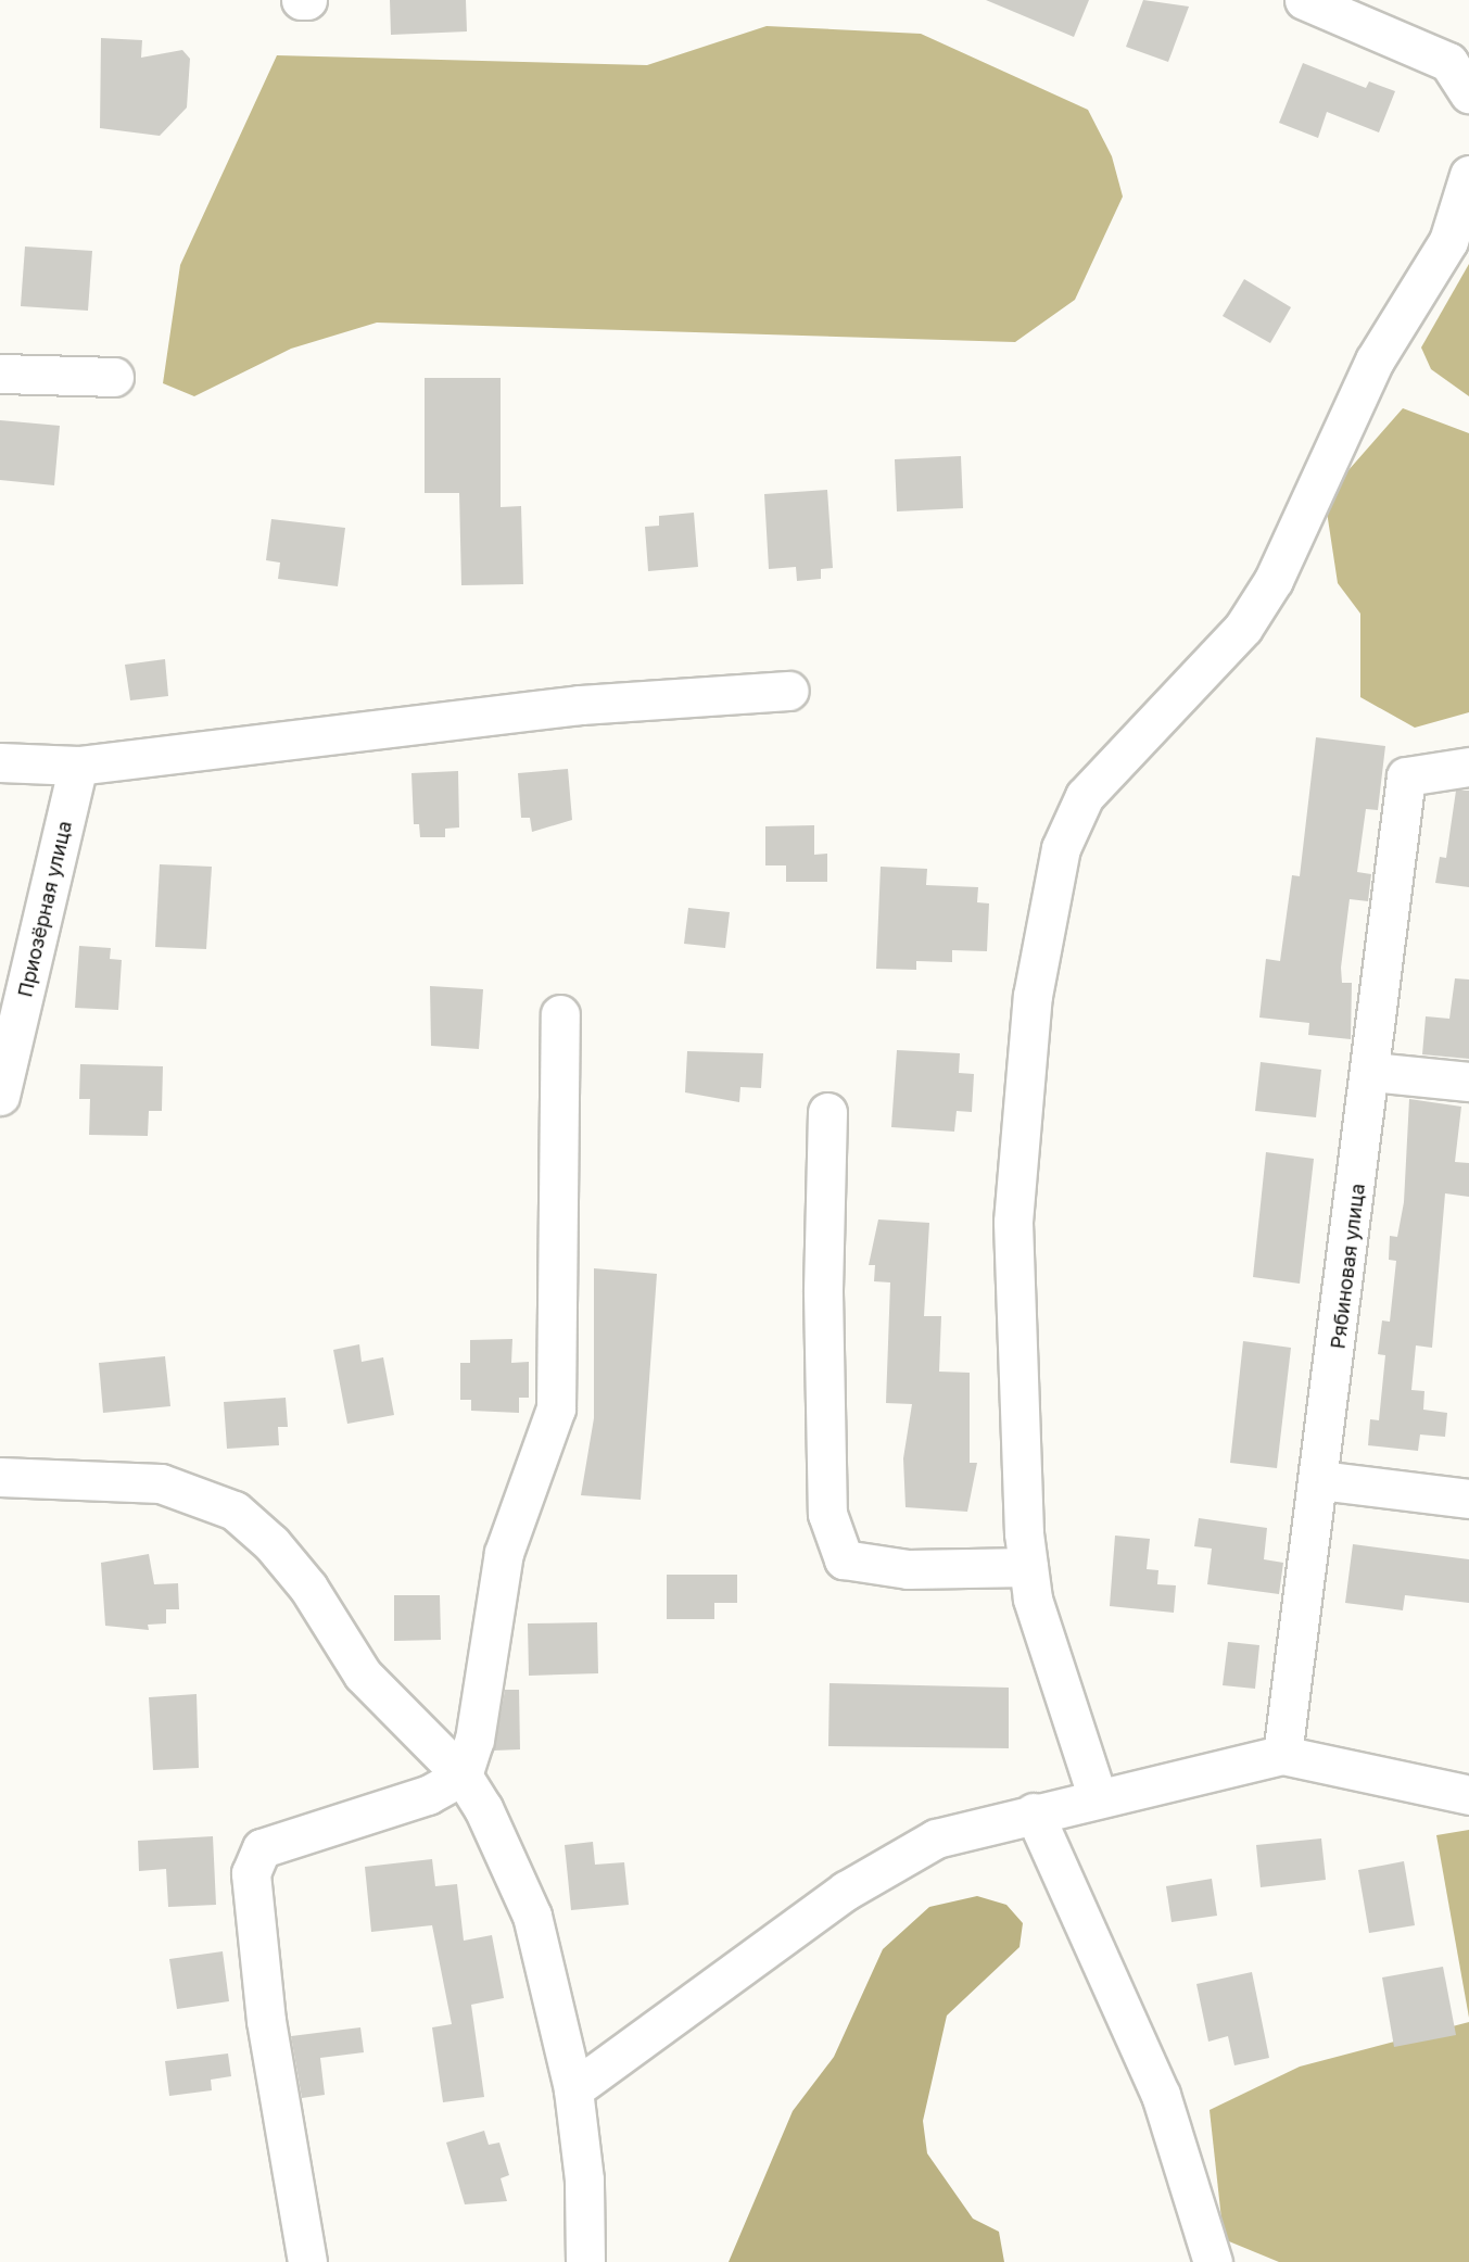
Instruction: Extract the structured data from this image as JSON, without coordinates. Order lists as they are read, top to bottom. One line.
{"streets":{"street":["Приозёрная улица","Рябиновая улица"]}}
